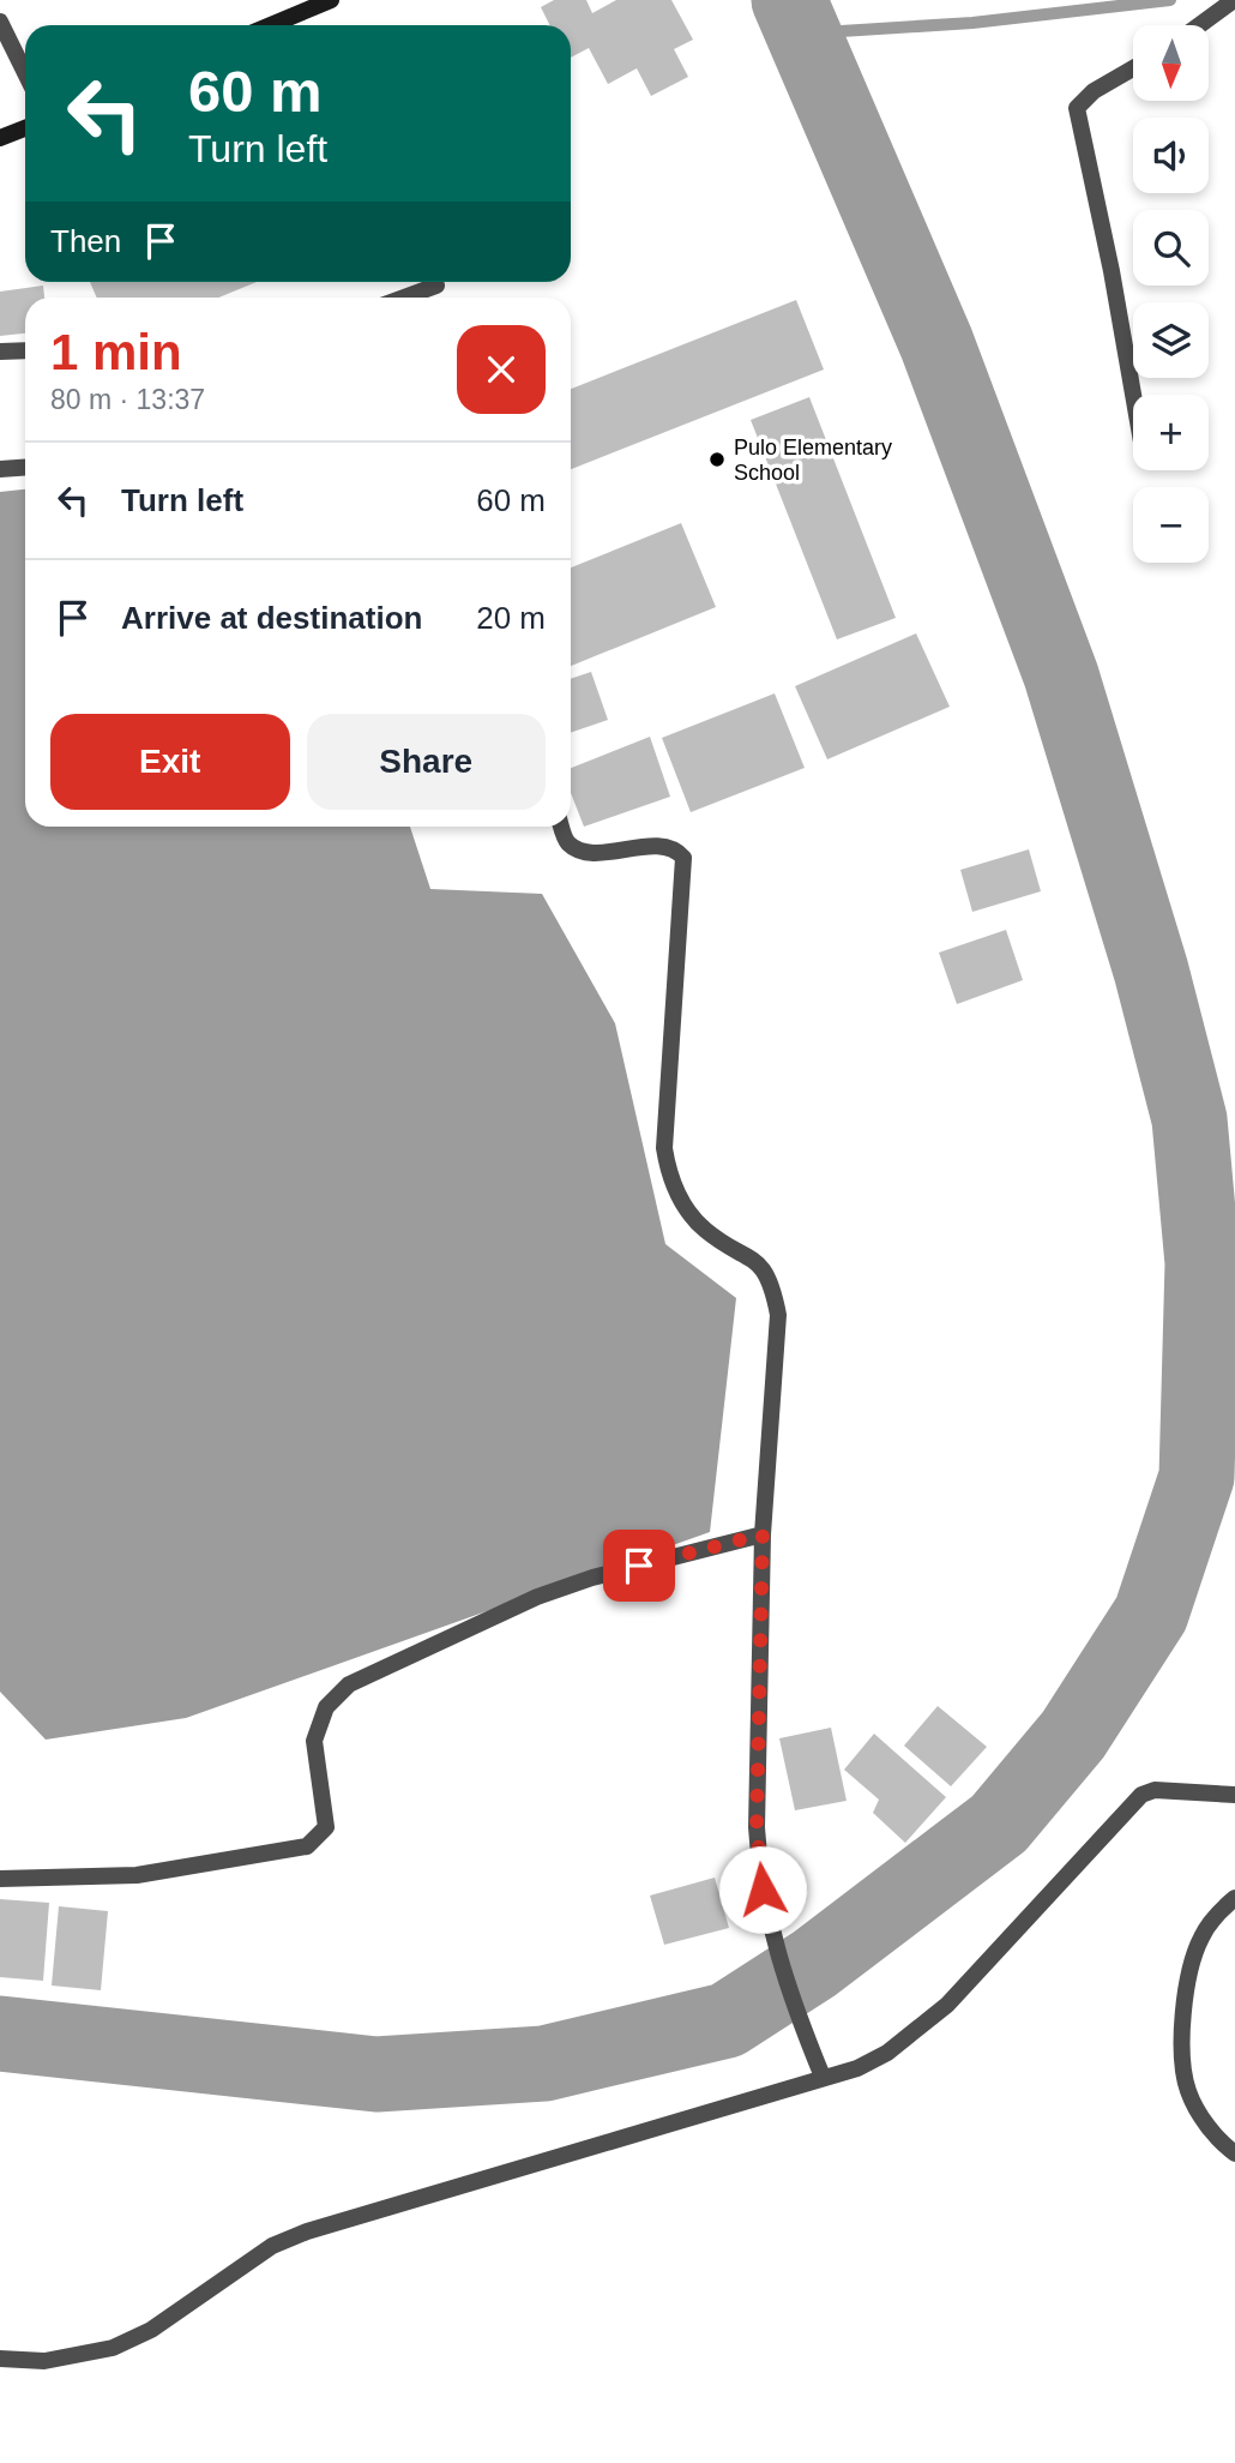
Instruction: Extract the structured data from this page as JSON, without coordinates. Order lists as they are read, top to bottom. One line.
{"places":["Pulo Elementary School"],"north":"bottom","page":{"map_buttons":["+","−"],"turn":["60 m","Turn left"],"then":"Then","heading":["1 min","80 m · 13:37"],"list":[{"name":"Turn left","value":"60 m"},{"name":"Arrive at destination","value":"20 m"}],"buttons":["Exit","Share"]}}
